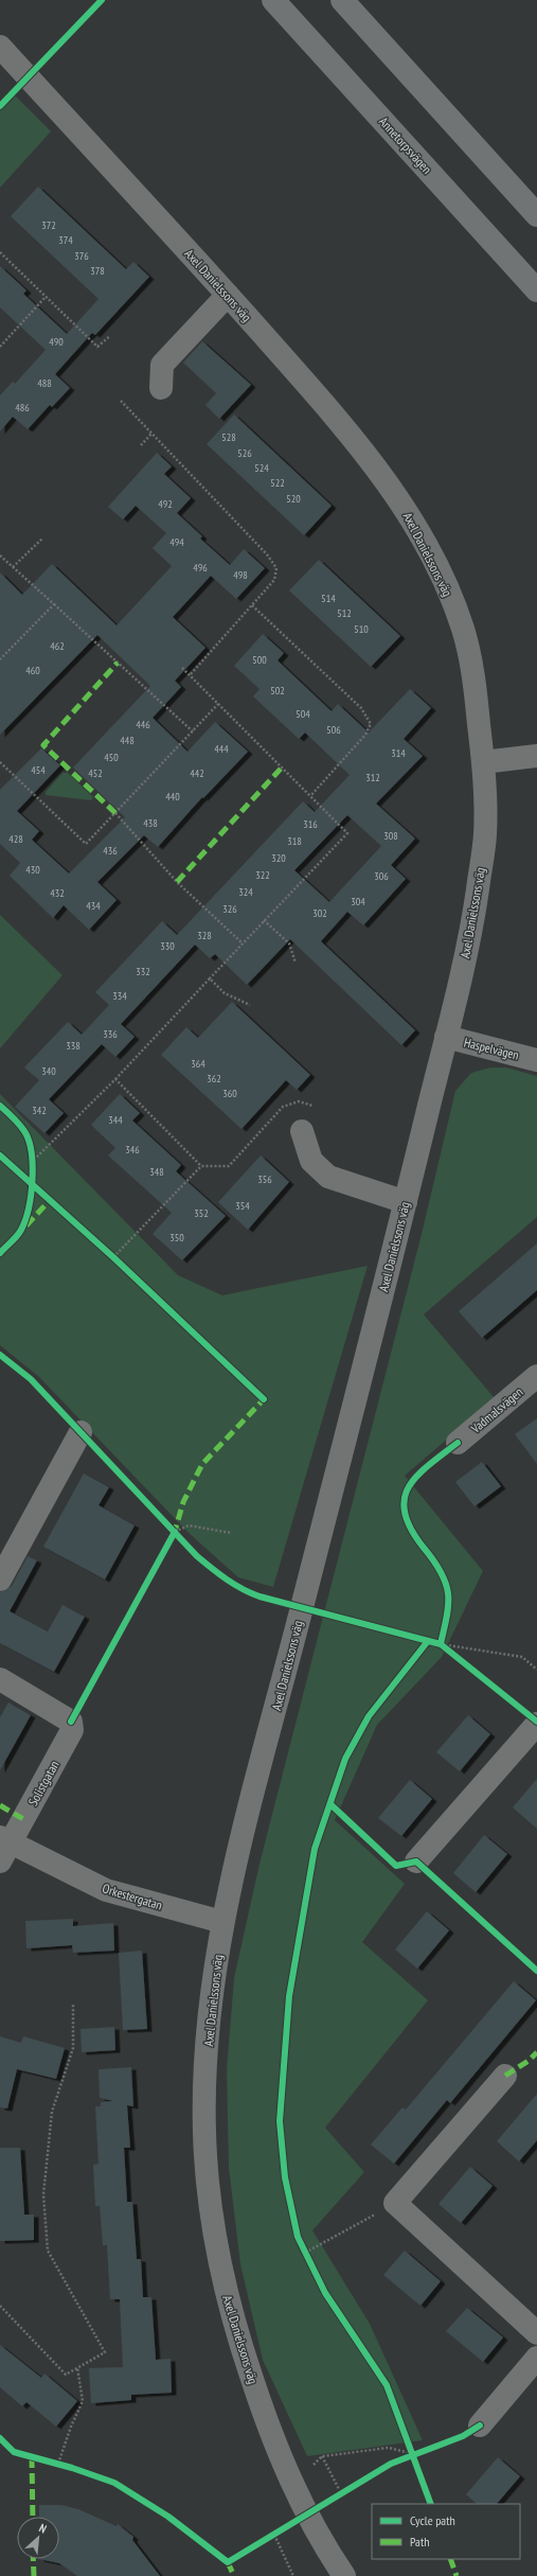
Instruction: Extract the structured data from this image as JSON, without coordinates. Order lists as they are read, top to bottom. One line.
{"streets":{"main road":["Annetorpsvägen"],"street":["Axel Danielssons väg","Haspelvägen","Vadmalsvägen","Solistgatan","Orkestergatan"]},"crossings":[["Axel Danielssons väg","Haspelvägen"],["Axel Danielssons väg","Orkestergatan"],["Solistgatan","Orkestergatan"]],"house_numbers":["372","374","376","378","490","488","486","528","526","524","522","520","492","494","496","498","514","512","510","462","500","460","502","504","446","506","448","444","314","450","454","452","442","312","440","438","316","308","428","318","436","320","430","322","306","324","432","304","434","326","302","328","330","332","334","336","338","364","340","362","360","342","344","346","348","356","354","352","350"],"legend":["Cycle path","Path"],"north":"top right"}
